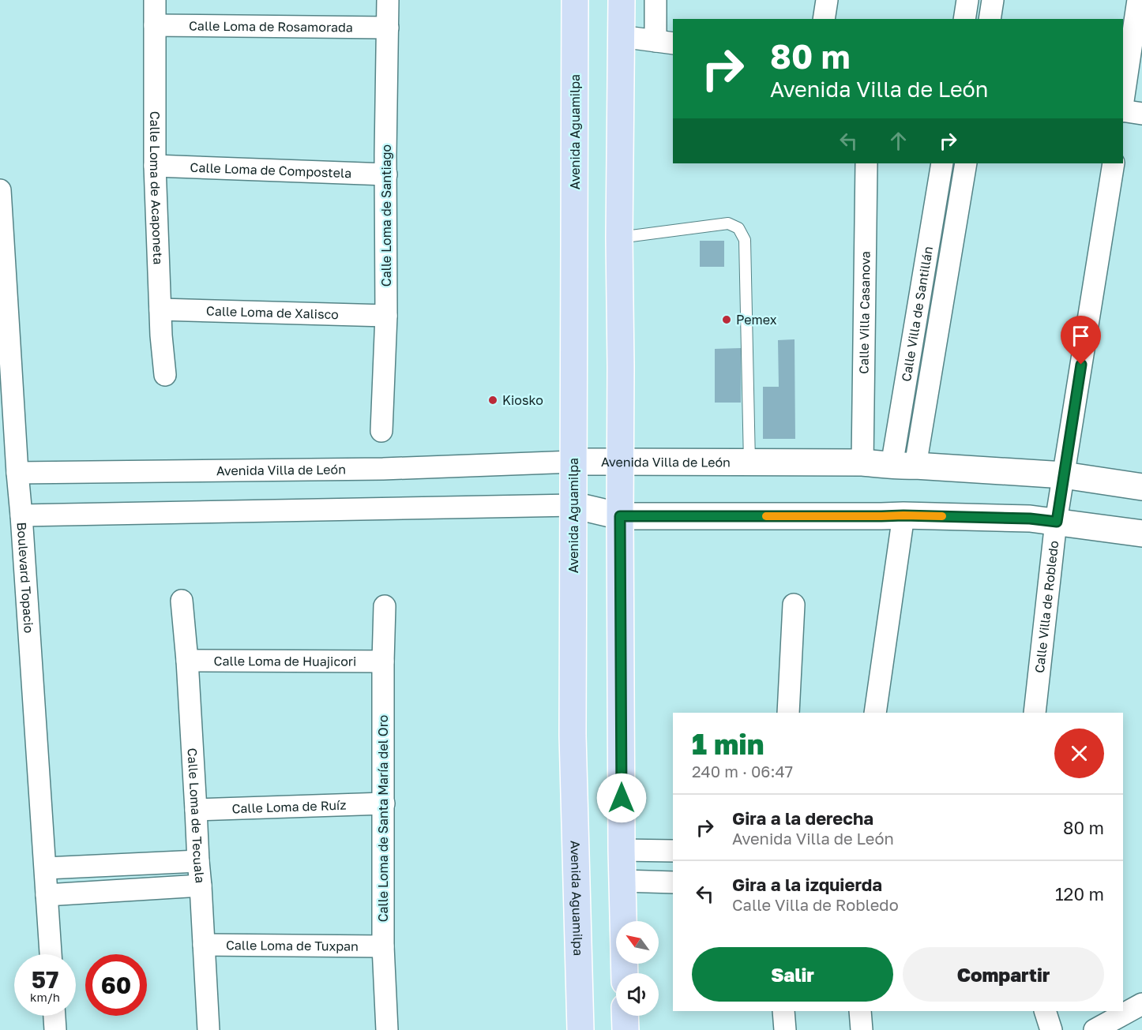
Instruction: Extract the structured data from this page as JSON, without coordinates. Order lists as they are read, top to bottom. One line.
{"streets":{"main road":["Avenida Aguamilpa"],"street":["Calle Loma de Rosamorada","Calle Loma de Compostela","Calle Loma de Acaponeta","Calle Loma de Santiago","Calle Loma de Xalisco","Calle Villa Casanova","Calle Villa de Santillán","Avenida Villa de León","Boulevard Topacio","Calle Villa de Robledo","Calle Loma de Huajicori","Calle Loma de Ruíz","Calle Loma de Tecuala","Calle Loma de Santa María del Oro","Calle Loma de Tuxpan"]},"crossings":[["Calle Loma de Rosamorada","Calle Loma de Acaponeta"],["Calle Loma de Rosamorada","Calle Loma de Santiago"],["Avenida Aguamilpa","Avenida Villa de León"],["Calle Loma de Compostela","Calle Loma de Acaponeta"],["Calle Loma de Compostela","Calle Loma de Santiago"],["Calle Loma de Acaponeta","Calle Loma de Xalisco"],["Calle Loma de Santiago","Calle Loma de Xalisco"],["Calle Villa Casanova","Avenida Villa de León"],["Calle Villa de Santillán","Avenida Villa de León"],["Avenida Villa de León","Boulevard Topacio"],["Avenida Villa de León","Calle Villa de Robledo"],["Calle Loma de Huajicori","Calle Loma de Tecuala"],["Calle Loma de Huajicori","Calle Loma de Santa María del Oro"],["Calle Loma de Ruíz","Calle Loma de Tecuala"],["Calle Loma de Ruíz","Calle Loma de Santa María del Oro"],["Calle Loma de Tecuala","Calle Loma de Tuxpan"],["Calle Loma de Santa María del Oro","Calle Loma de Tuxpan"]],"places":["Pemex","Kiosko"],"north":"top left","page":{"turn":["80 m","Avenida Villa de León"],"heading":["1 min","240 m · 06:47"],"list":[{"name":"Gira a la derecha","note":"Avenida Villa de León","value":"80 m"},{"name":"Gira a la izquierda","note":"Calle Villa de Robledo","value":"120 m"}],"buttons":["Salir","Compartir"],"speed":"57 km/h","limit":"60"}}
